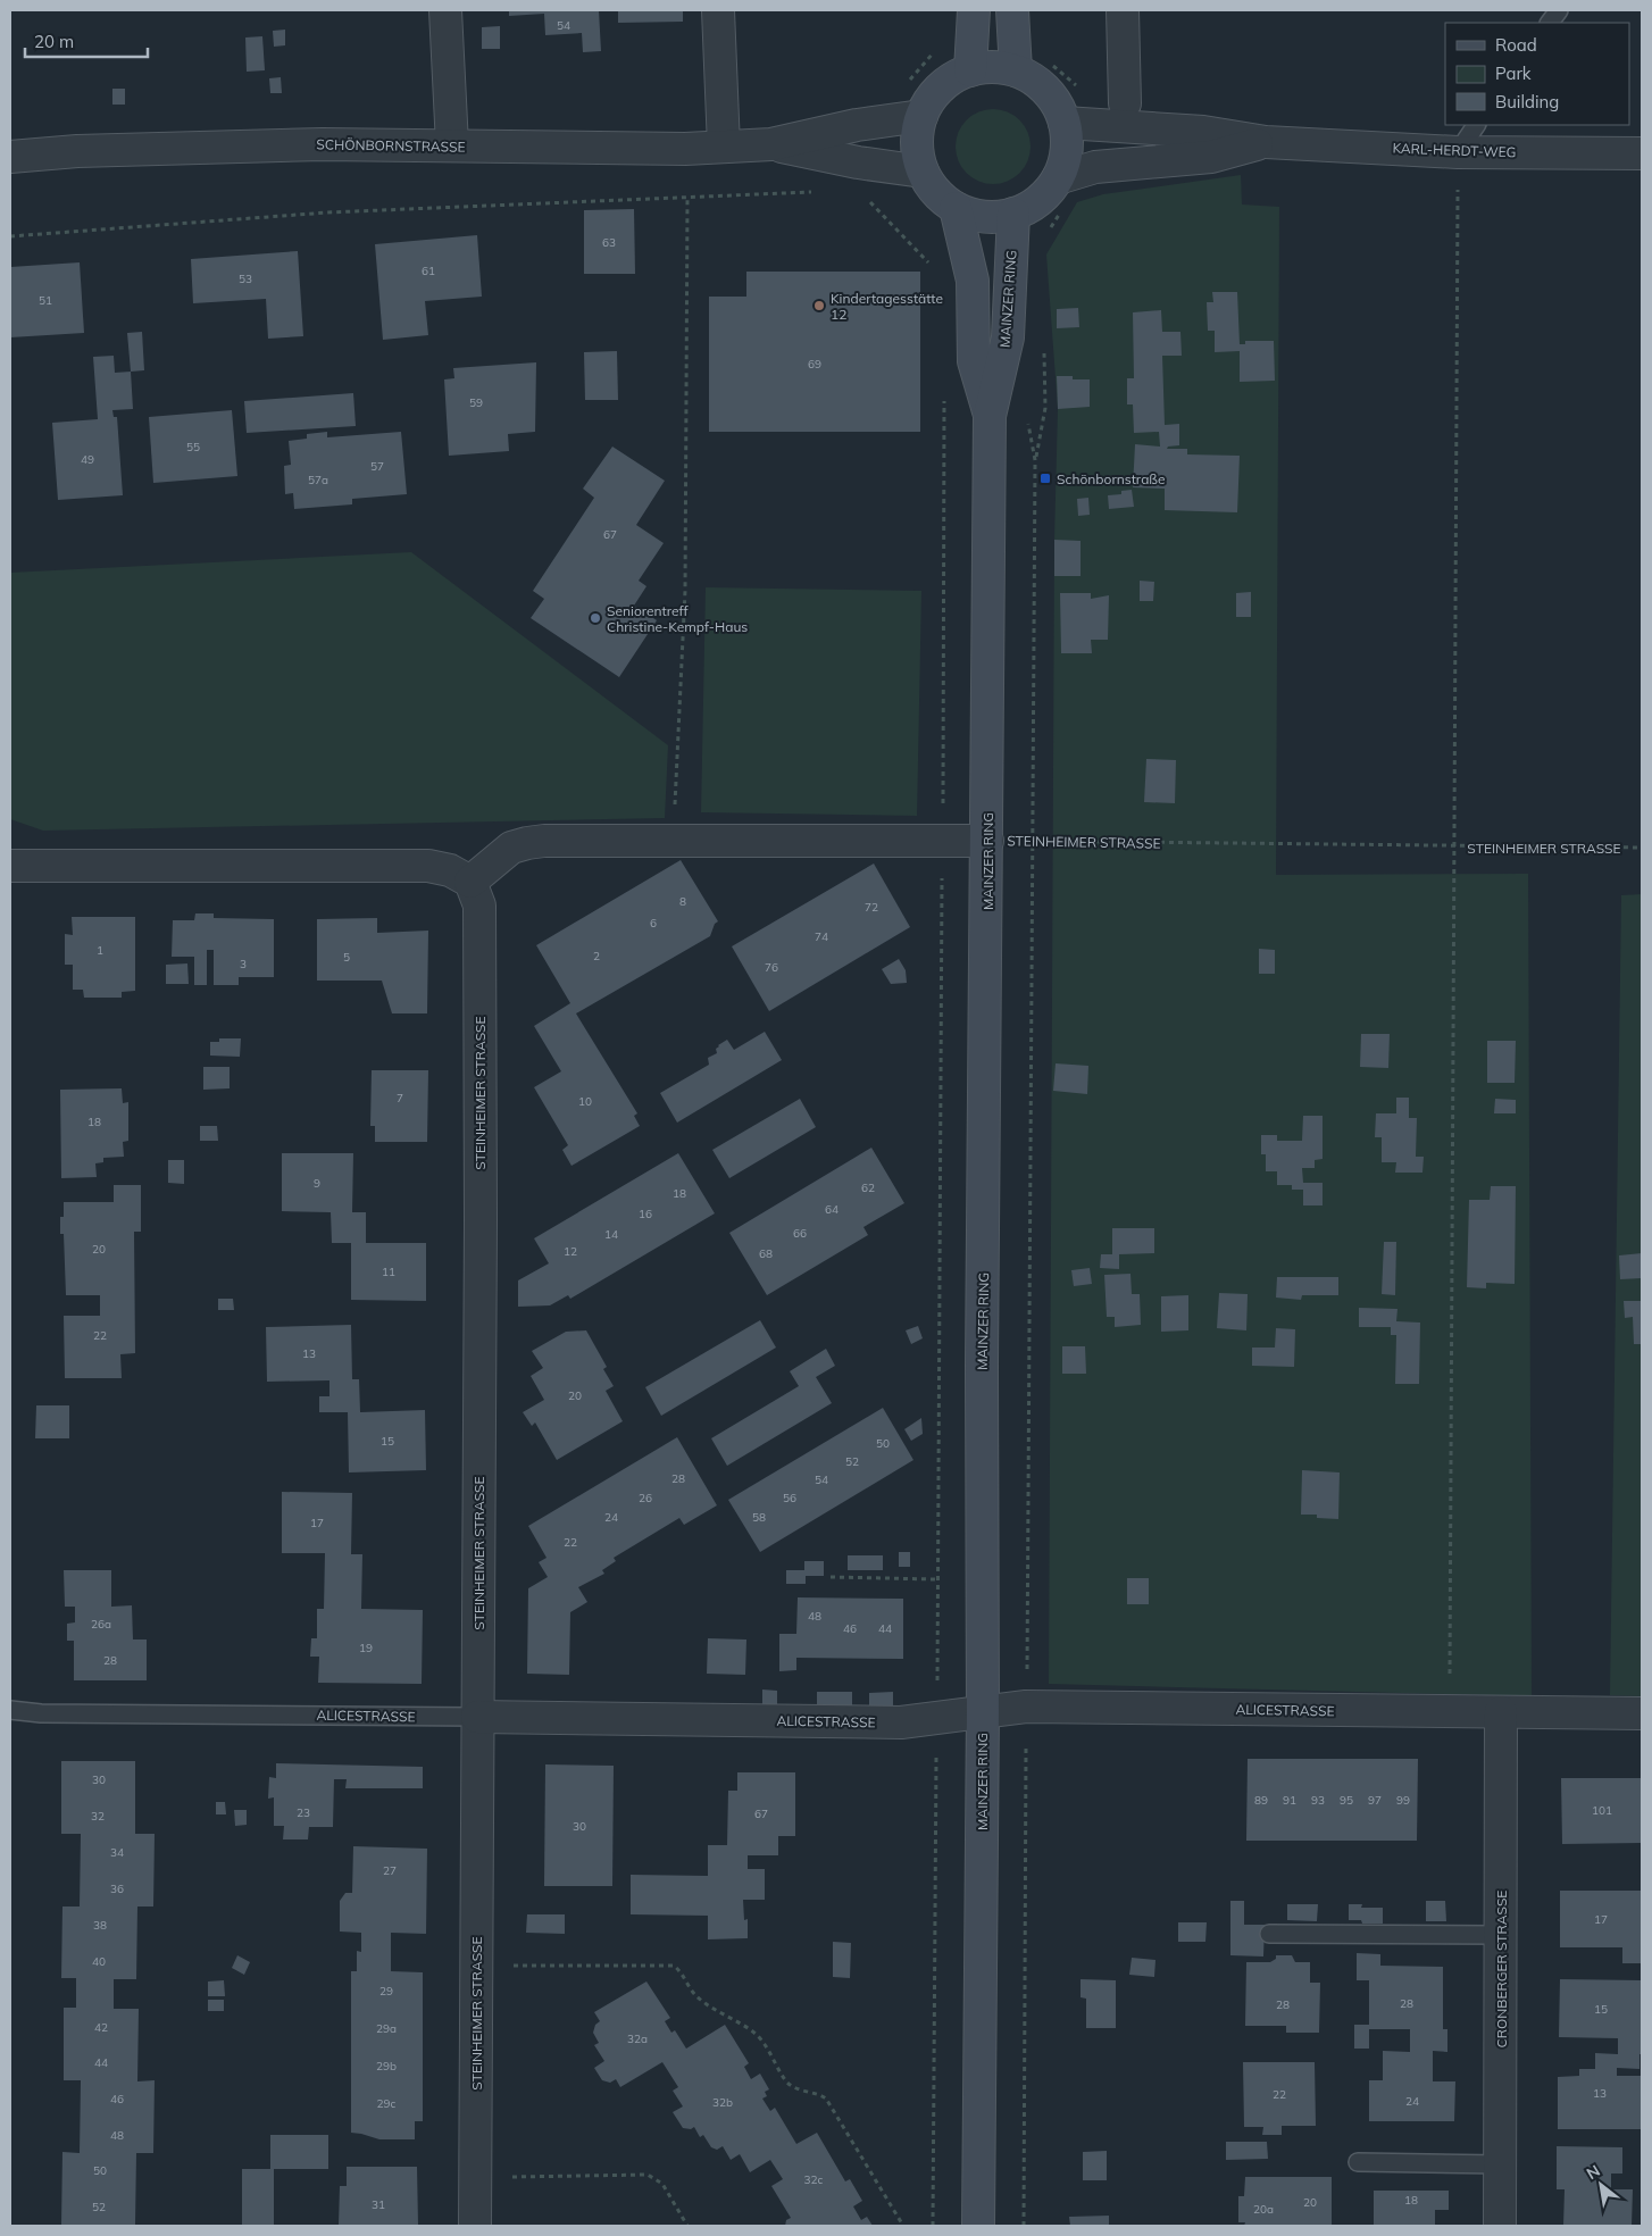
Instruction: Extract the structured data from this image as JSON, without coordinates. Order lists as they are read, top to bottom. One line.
{"streets":{"street":["SCHÖNBORNSTRASSE","KARL-HERDT-WEG","MAINZER RING","STEINHEIMER STRASSE","ALICESTRASSE","CRONBERGER STRASSE"]},"crossings":[["SCHÖNBORNSTRASSE","KARL-HERDT-WEG"],["SCHÖNBORNSTRASSE","MAINZER RING"],["KARL-HERDT-WEG","MAINZER RING"],["MAINZER RING","STEINHEIMER STRASSE"],["MAINZER RING","ALICESTRASSE"],["STEINHEIMER STRASSE","ALICESTRASSE"],["ALICESTRASSE","CRONBERGER STRASSE"]],"places":{"other":["Kindertagesstätte 12","Seniorentreff Christine-Kempf-Haus"],"transit":["Schönbornstraße"]},"house_numbers":["54","63","61","53","51","69","59","55","49","57","57a","67","8","72","6","74","1","2","5","3","76","7","10","18","9","62","18","64","16","66","14","20","12","68","11","22","13","20","15","50","52","28","54","26","56","24","58","17","22","48","26a","46","44","19","28","30","89","91","93","95","97","99","101","23","67","32","30","34","27","36","17","38","40","29","28","28","15","42","29a","32a","44","29b","13","22","46","24","32b","29c","48","50","32c","18","20","31","52","20a"],"legend":["Road","Park","Building"],"scale_bar":"20 m","north":"top left"}
